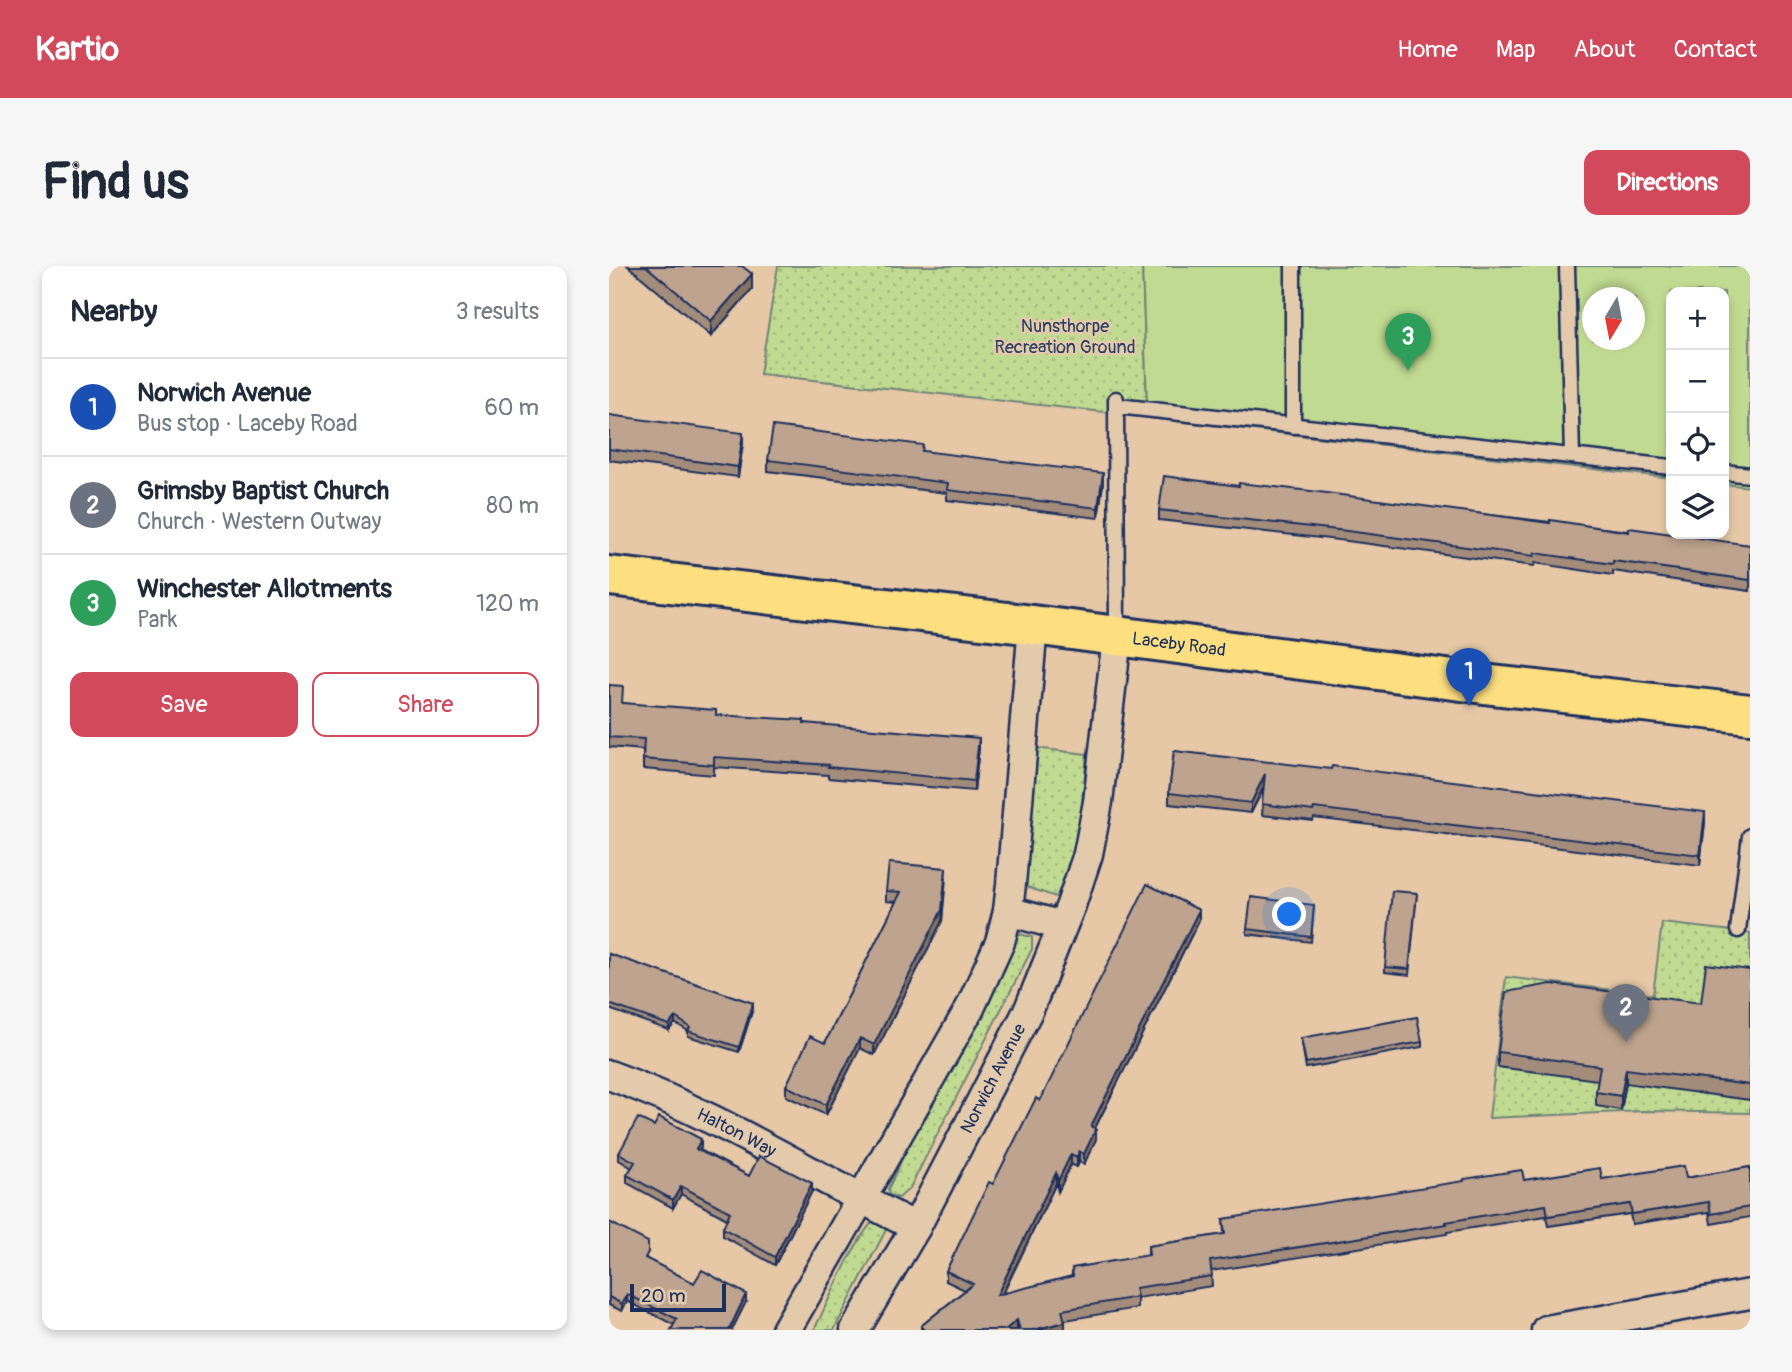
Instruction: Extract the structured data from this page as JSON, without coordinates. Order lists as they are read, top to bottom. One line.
{"streets":{"highway":["Laceby Road"],"street":["Norwich Avenue","Halton Way"]},"crossings":[["Laceby Road","Norwich Avenue"]],"parks":["Nunsthorpe Recreation Ground"],"scale_bar":"20 m","north":"bottom","page":{"header":"Kartio","nav":["Home","Map","About","Contact"],"buttons":["Directions",["Save","Share"]],"title":"Find us","heading":["Nearby","3 results"],"map_buttons":["+","−"],"pins":["3","1","2"],"list":[{"mark":"1","name":"Norwich Avenue","note":"Bus stop · Laceby Road","value":"60 m"},{"mark":"2","name":"Grimsby Baptist Church","note":"Church · Western Outway","value":"80 m"},{"mark":"3","name":"Winchester Allotments","note":"Park","value":"120 m"}],"scale":"20 m"}}
